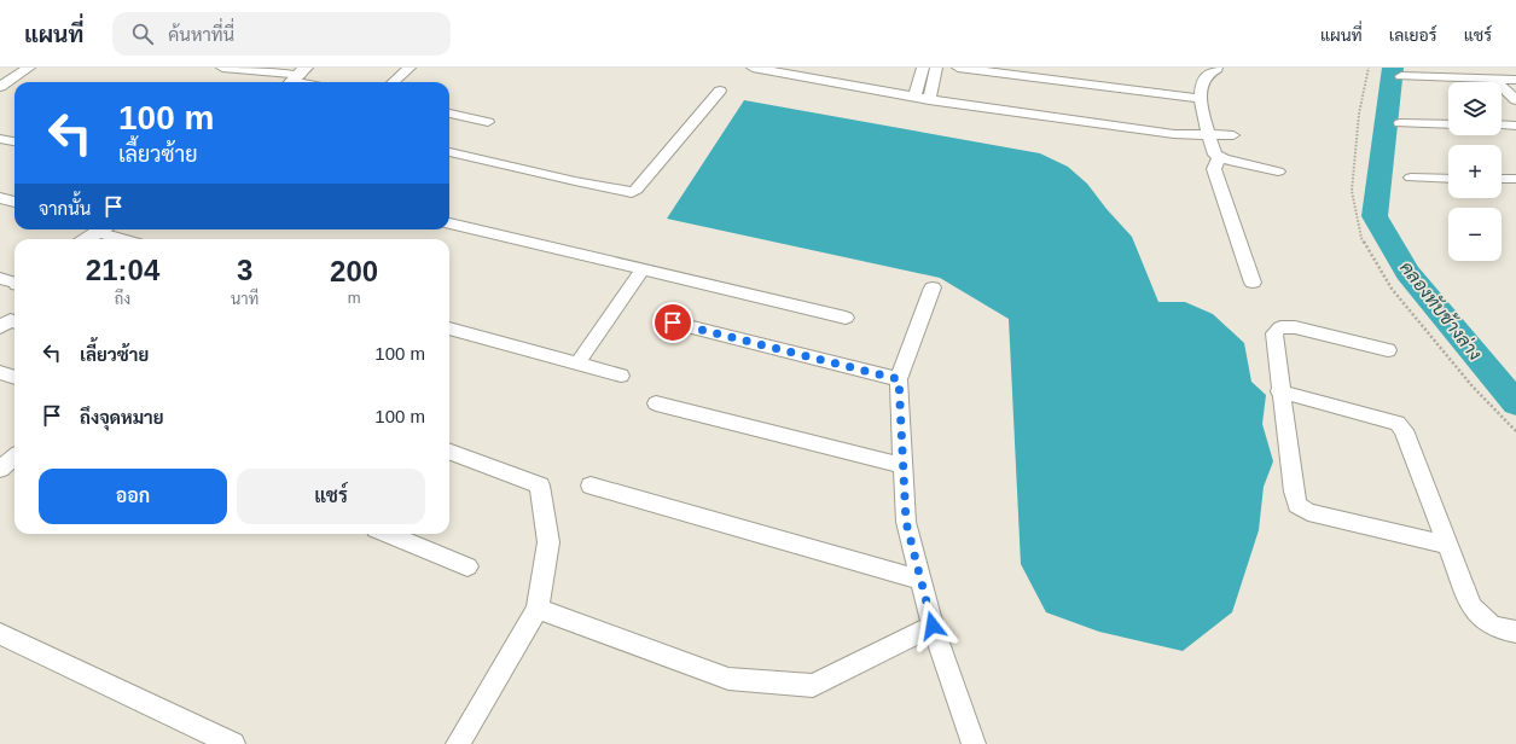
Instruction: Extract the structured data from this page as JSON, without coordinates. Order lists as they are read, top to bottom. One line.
{"water":["คลองทับช้างล่าง"],"page":{"header":"แผนที่","search":"ค้นหาที่นี่","nav":["แผนที่","เลเยอร์","แชร์"],"map_buttons":["+","−"],"turn":["100 m","เลี้ยวซ้าย"],"then":"จากนั้น","eta":["21:04","ถึง","3","นาที","200","m"],"list":[{"name":"เลี้ยวซ้าย","value":"100 m"},{"name":"ถึงจุดหมาย","value":"100 m"}],"buttons":["ออก","แชร์"]}}
